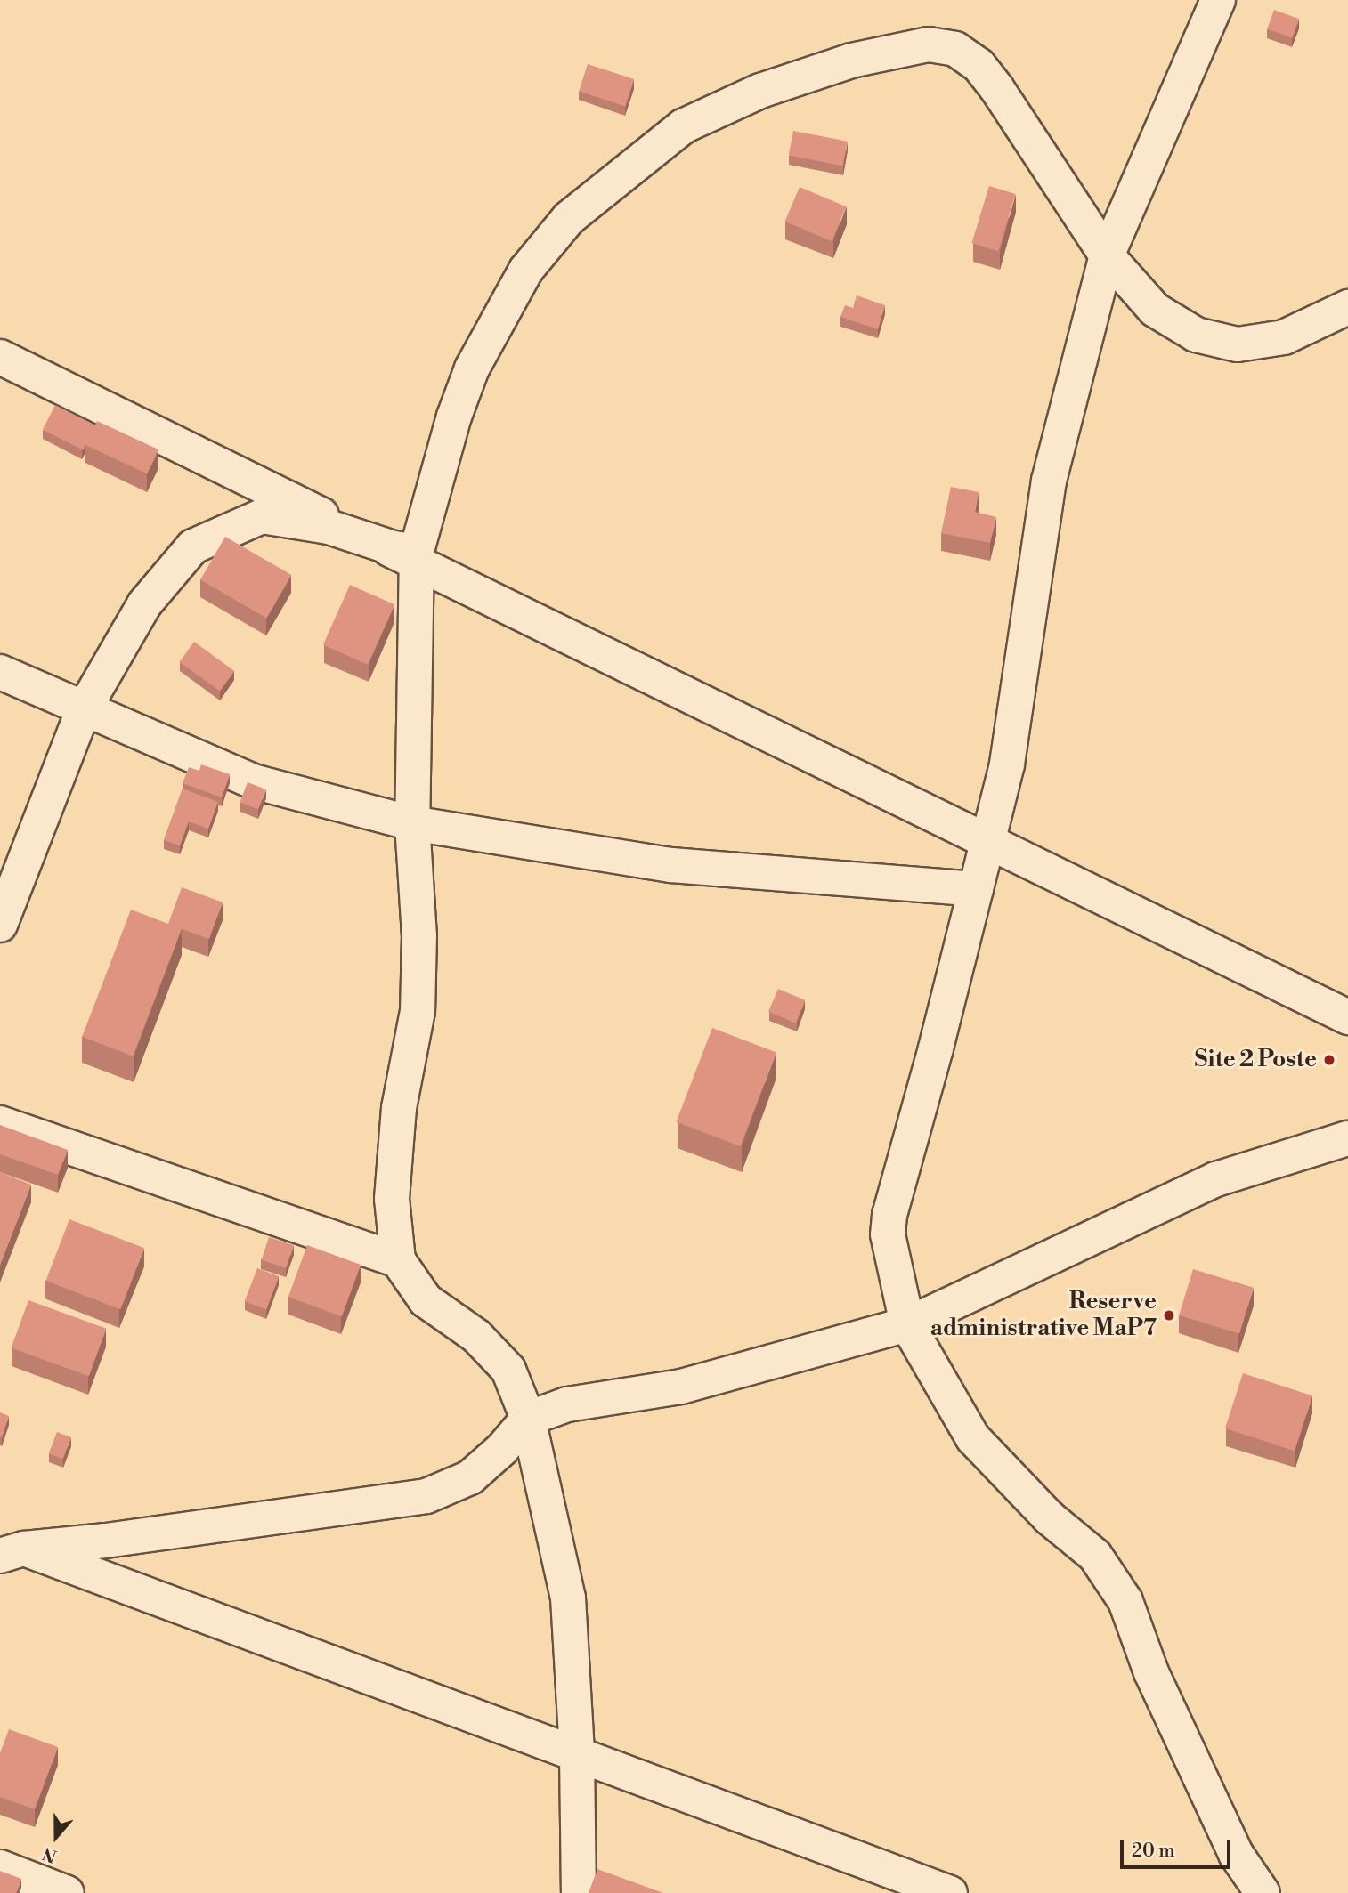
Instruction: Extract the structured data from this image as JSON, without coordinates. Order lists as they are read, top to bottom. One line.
{"places":["Site 2 Poste","Reserve administrative MaP7"],"scale_bar":"20 m","north":"bottom"}
